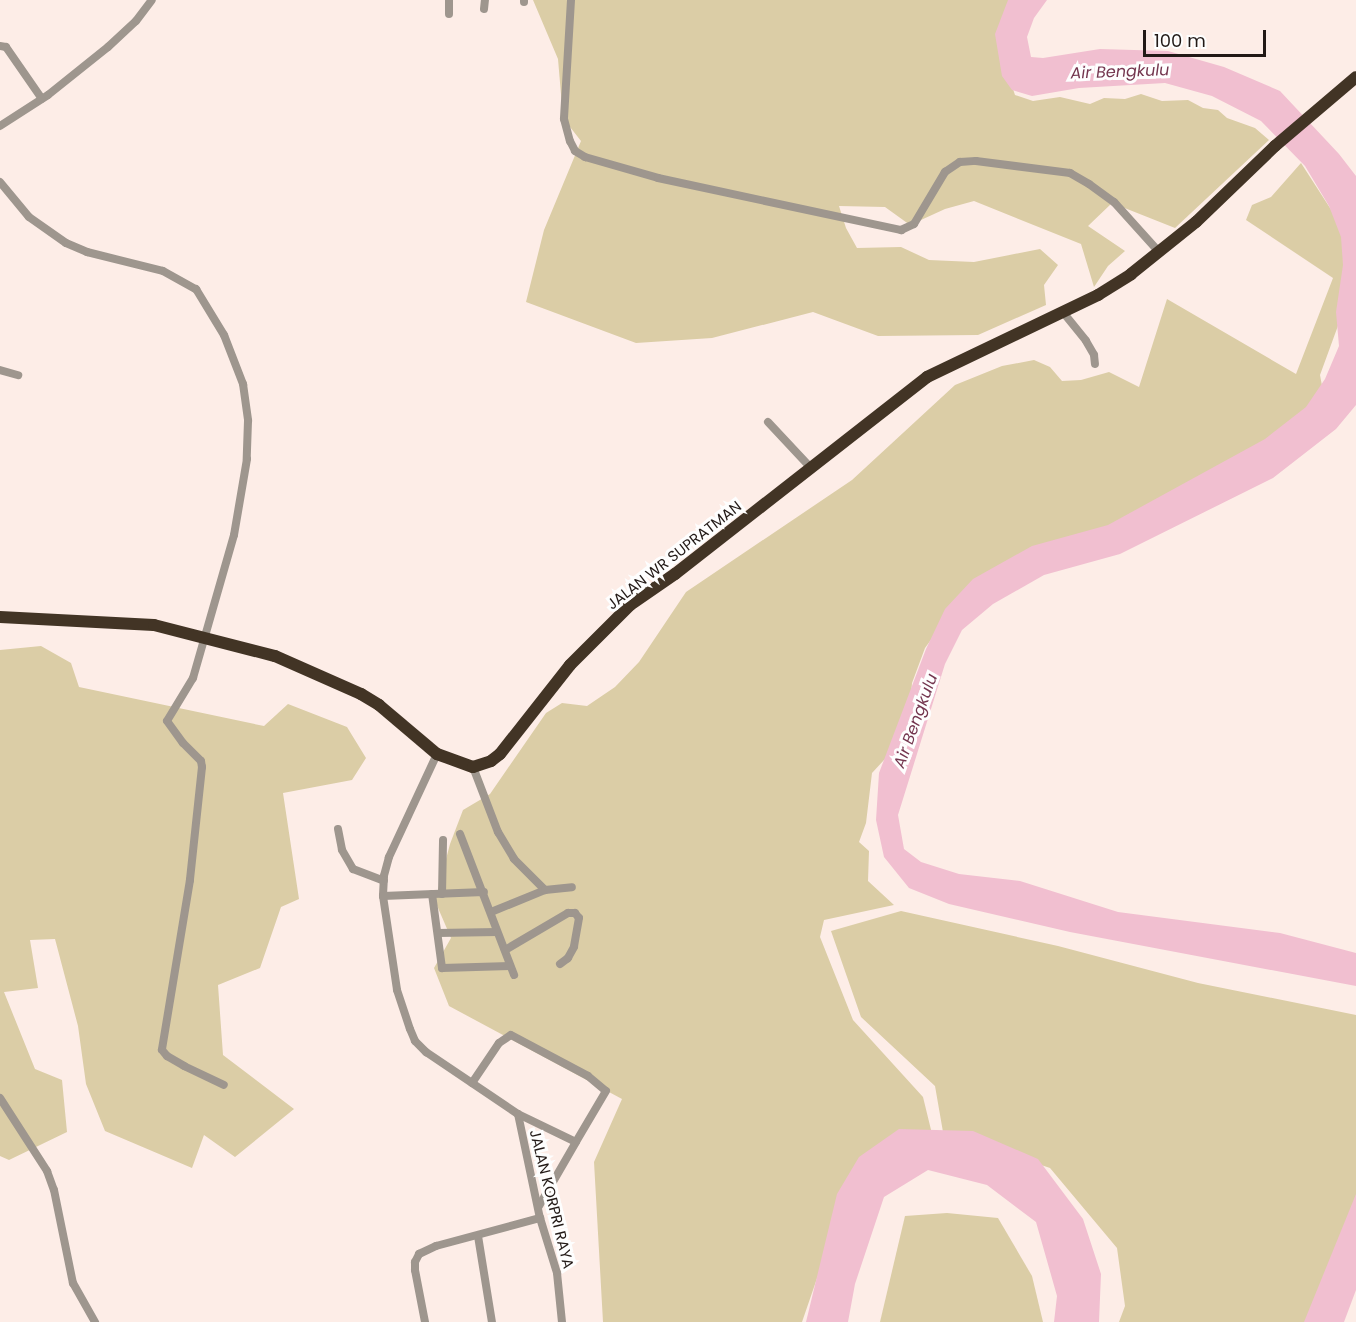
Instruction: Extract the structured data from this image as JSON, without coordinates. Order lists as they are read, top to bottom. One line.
{"streets":{"highway":["JALAN WR SUPRATMAN"],"street":["JALAN KORPRI RAYA"]},"water":["Air Bengkulu"],"scale_bar":"100 m"}
